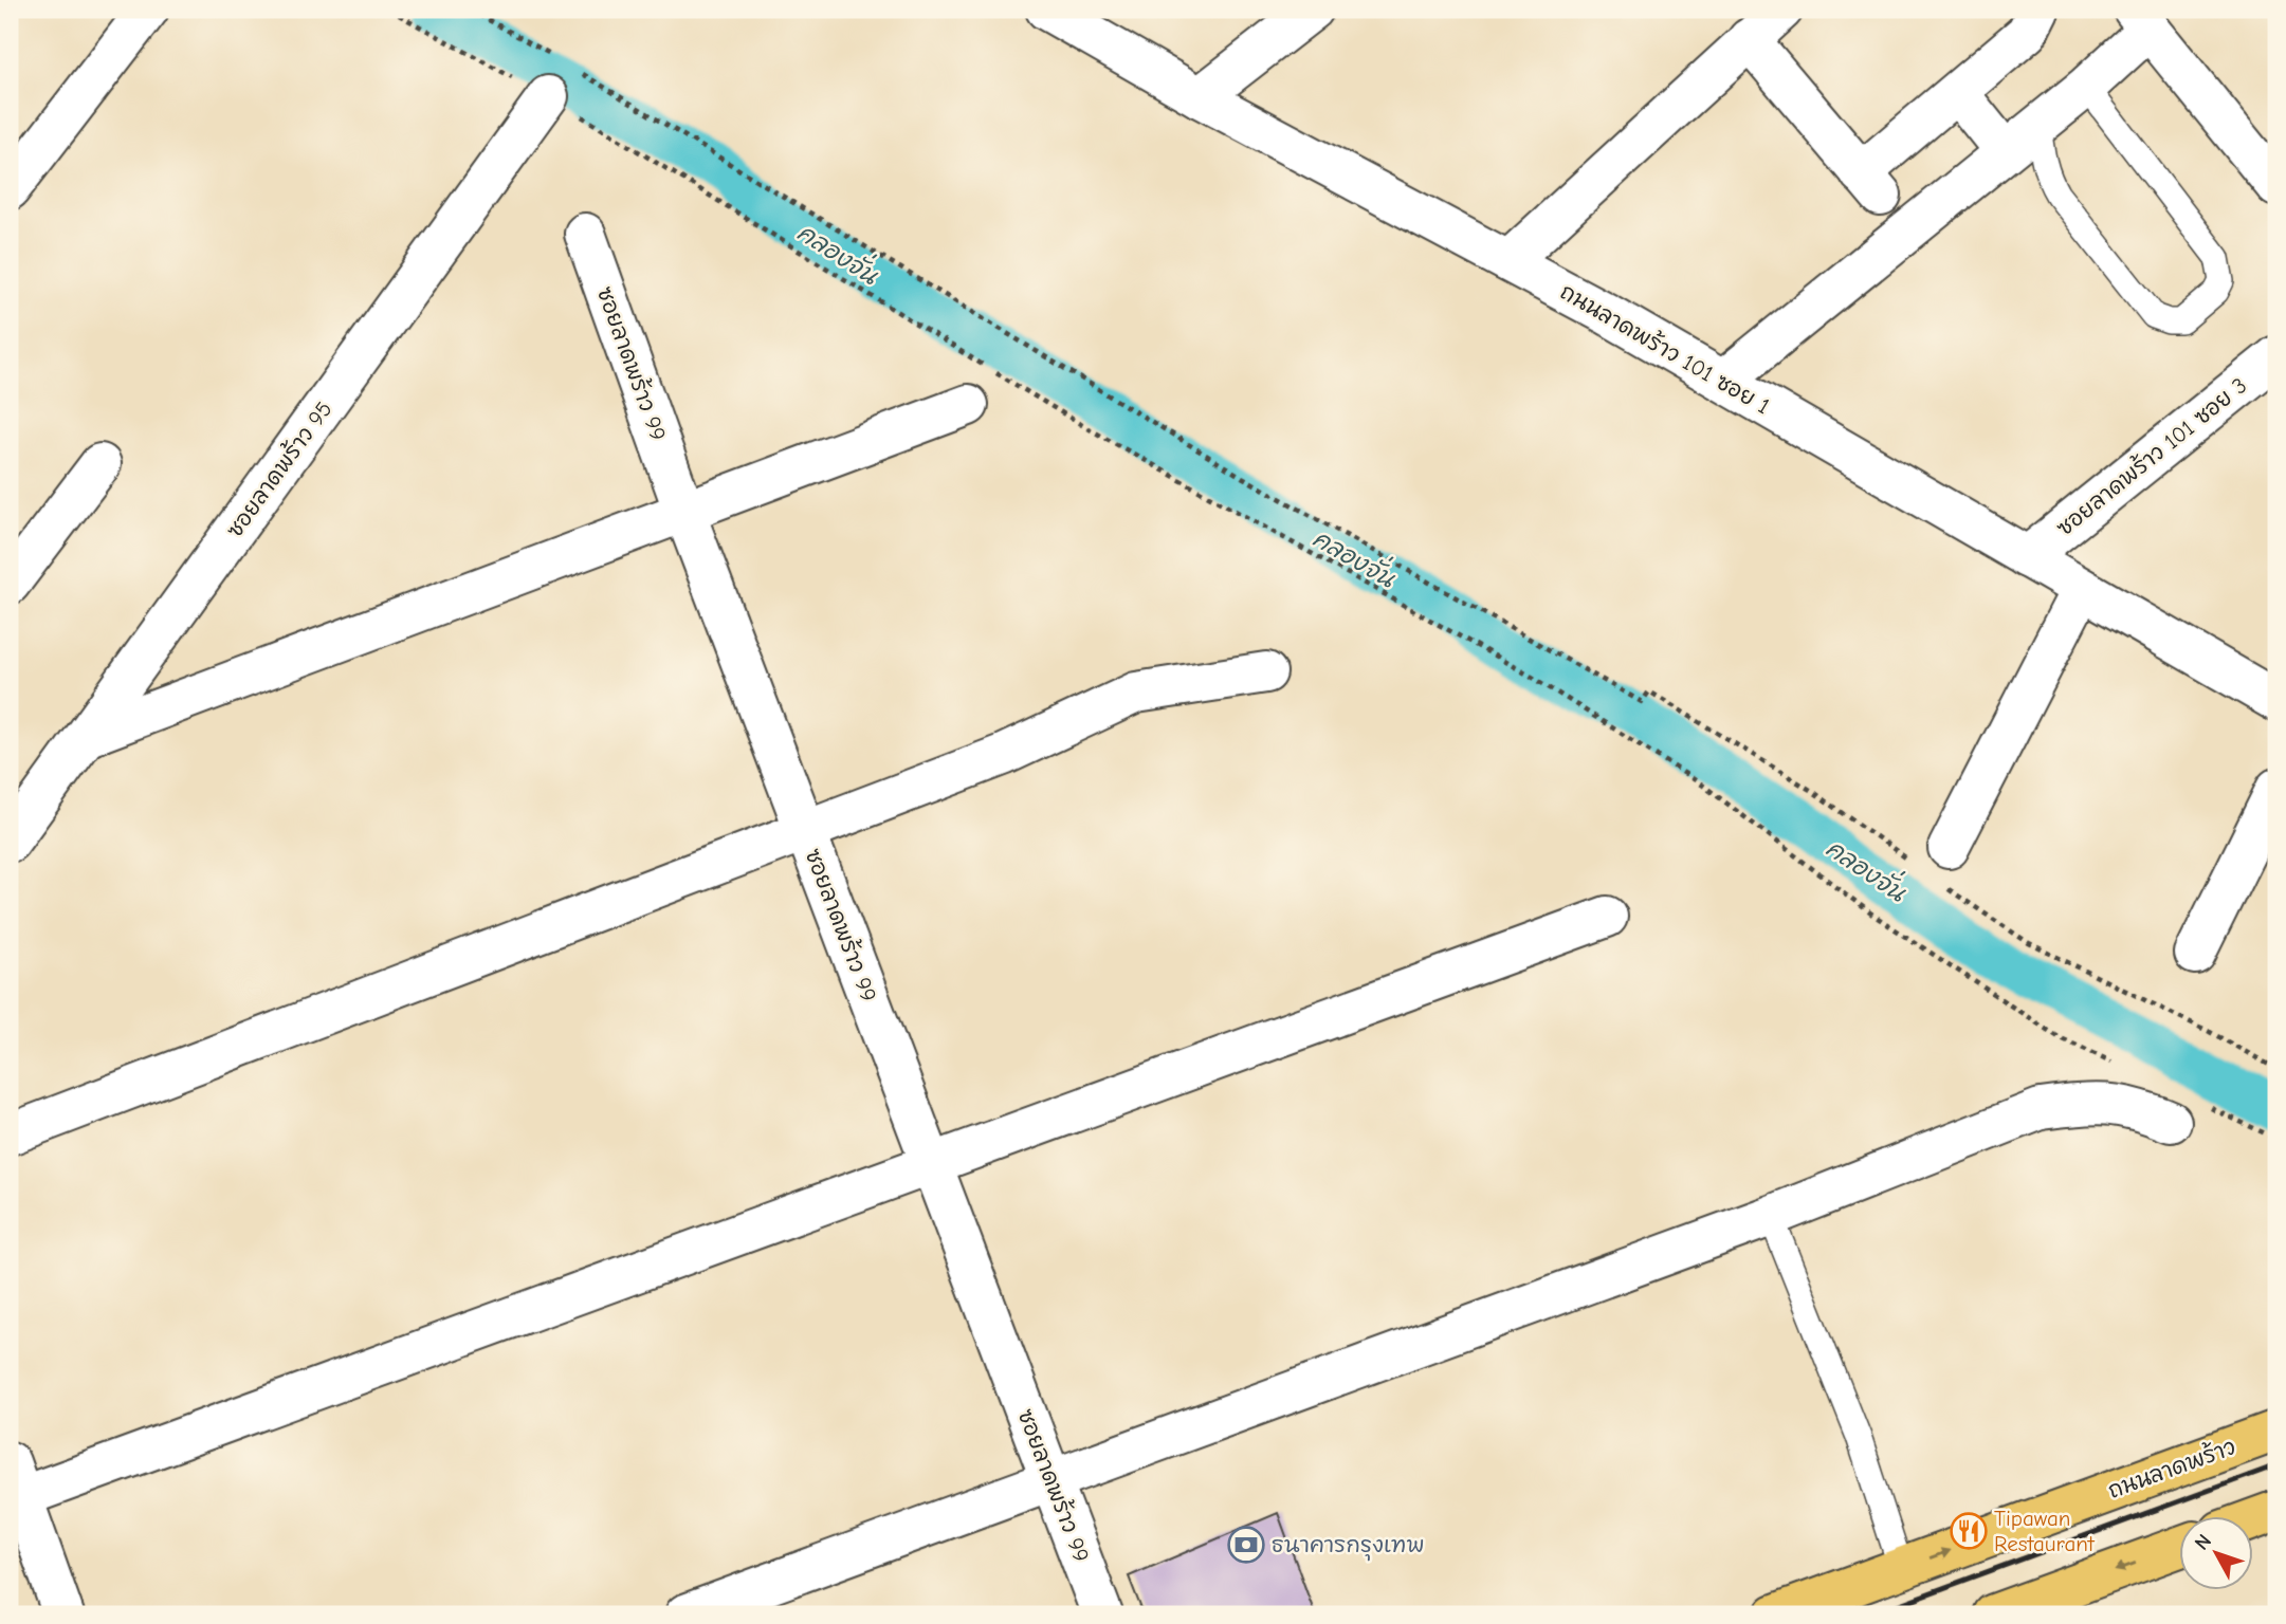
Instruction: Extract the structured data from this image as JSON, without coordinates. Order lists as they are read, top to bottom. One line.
{"streets":{"main road":["ถนนลาดพร้าว"],"street":["ถนนลาดพร้าว 101 ซอย 1","ซอยลาดพร้าว 99","ซอยลาดพร้าว 101 ซอย 3","ซอยลาดพร้าว 95"]},"crossings":[["ถนนลาดพร้าว 101 ซอย 1","ซอยลาดพร้าว 101 ซอย 3"]],"water":["คลองจั่น"],"places":{"restaurant":["Tipawan Restaurant"],"bank":["ธนาคารกรุงเทพ"]},"north":"top left"}
